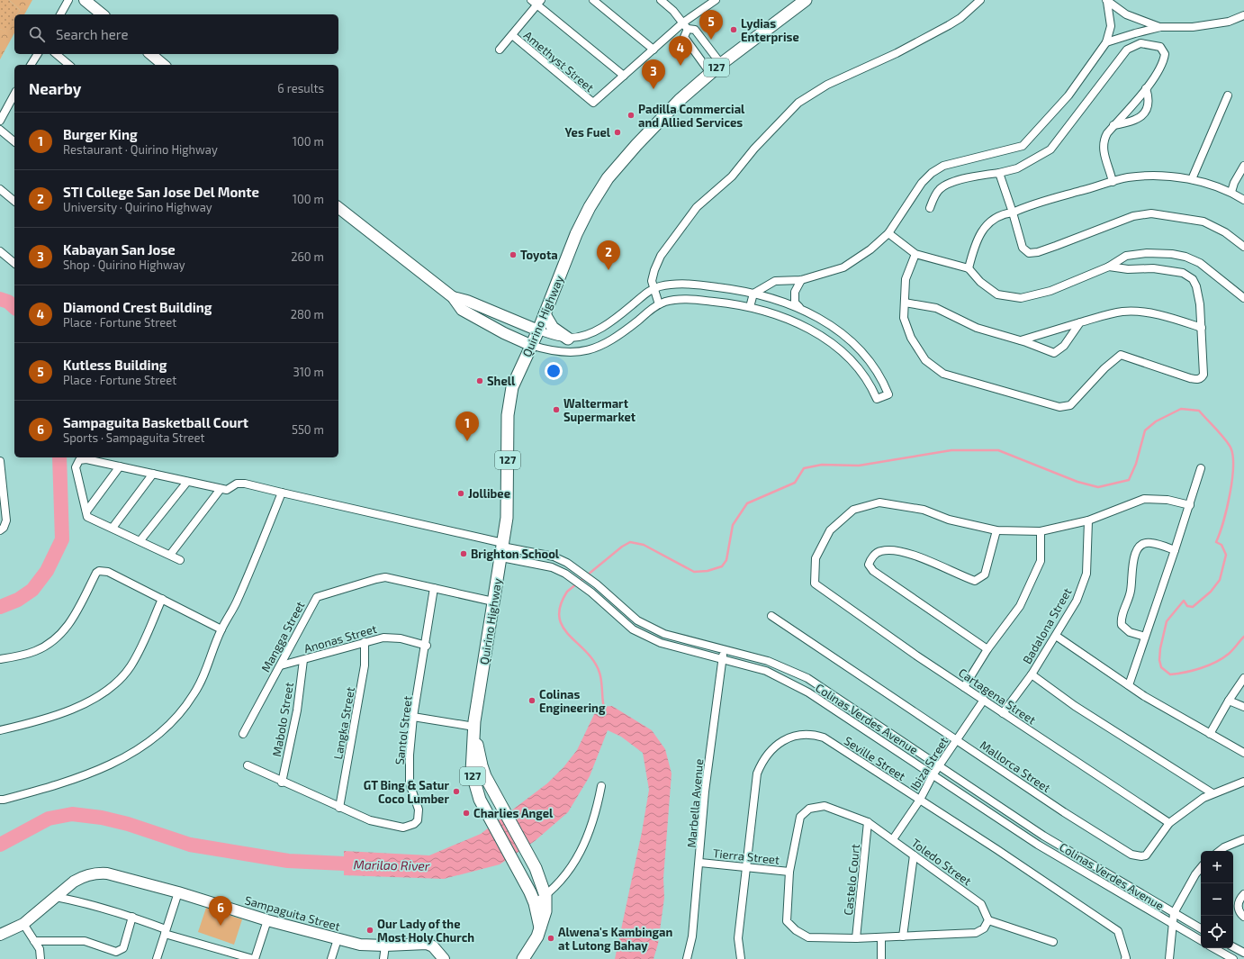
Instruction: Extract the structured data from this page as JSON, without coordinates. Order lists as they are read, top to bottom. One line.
{"streets":{"main road":["127","Quirino Highway"],"street":["Amethyst Street","Badalona Street","Mangga Street","Anonas Street","Cartagena Street","Colinas Verdes Avenue","Mabolo Street","Langka Street","Santol Street","Seville Street","Ibiza Street","Mallorca Street","Marbella Avenue","Tierra Street","Toledo Street","Castelo Court","Sampaguita Street"]},"crossings":[["Quirino Highway","Mangga Street"],["Quirino Highway","Colinas Verdes Avenue"],["Badalona Street","Cartagena Street"],["Mangga Street","Anonas Street"],["Mangga Street","Santol Street"],["Anonas Street","Mabolo Street"],["Anonas Street","Langka Street"],["Anonas Street","Santol Street"],["Cartagena Street","Ibiza Street"],["Cartagena Street","Mallorca Street"],["Colinas Verdes Avenue","Ibiza Street"],["Colinas Verdes Avenue","Marbella Avenue"],["Mabolo Street","Santol Street"],["Langka Street","Santol Street"],["Seville Street","Ibiza Street"],["Seville Street","Tierra Street"],["Ibiza Street","Mallorca Street"],["Ibiza Street","Toledo Street"],["Marbella Avenue","Tierra Street"],["Tierra Street","Toledo Street"],["Toledo Street","Castelo Court"]],"water":["Marilao River"],"places":["Lydias Enterprise","Padilla Commercial and Allied Services","Yes Fuel","Toyota","Shell","Waltermart Supermarket","Jollibee","Brighton School","Colinas Engineering","GT Bing & Satur Coco Lumber","Charlies Angel","Our Lady of the Most Holy Church","Alwena's Kambingan at Lutong Bahay"],"page":{"pins":["5","4","3","2","1","6"],"search":"Search here","heading":["Nearby","6 results"],"list":[{"mark":"1","name":"Burger King","note":"Restaurant · Quirino Highway","value":"100 m"},{"mark":"2","name":"STI College San Jose Del Monte","note":"University · Quirino Highway","value":"100 m"},{"mark":"3","name":"Kabayan San Jose","note":"Shop · Quirino Highway","value":"260 m"},{"mark":"4","name":"Diamond Crest Building","note":"Place · Fortune Street","value":"280 m"},{"mark":"5","name":"Kutless Building","note":"Place · Fortune Street","value":"310 m"},{"mark":"6","name":"Sampaguita Basketball Court","note":"Sports · Sampaguita Street","value":"550 m"}],"map_buttons":["+","−"]}}
